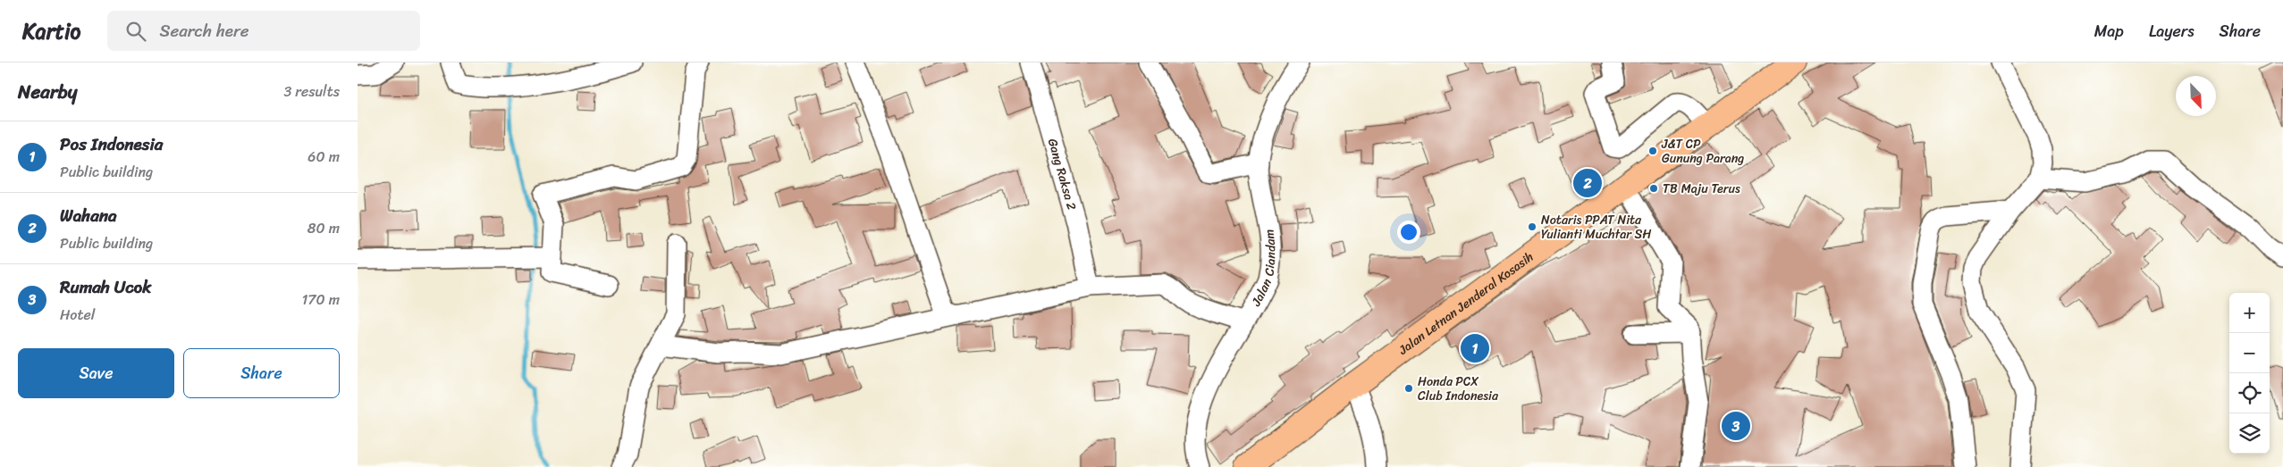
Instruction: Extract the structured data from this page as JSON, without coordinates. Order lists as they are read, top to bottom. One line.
{"streets":{"highway":["Jalan Letnan Jenderal Kosasih"],"street":["Gang Raksa 2","Jalan Ciandam"]},"places":["J&T CP Gunung Parang","TB Maju Terus","Notaris PPAT Nita Yulianti Muchtar SH","Honda PCX Club Indonesia"],"north":"bottom right","page":{"header":"Kartio","search":"Search here","nav":["Map","Layers","Share"],"heading":["Nearby","3 results"],"list":[{"mark":"1","name":"Pos Indonesia","note":"Public building","value":"60 m"},{"mark":"2","name":"Wahana","note":"Public building","value":"80 m"},{"mark":"3","name":"Rumah Ucok","note":"Hotel","value":"170 m"}],"pins":["2","1","3"],"map_buttons":["+","−"],"buttons":["Save","Share"]}}
